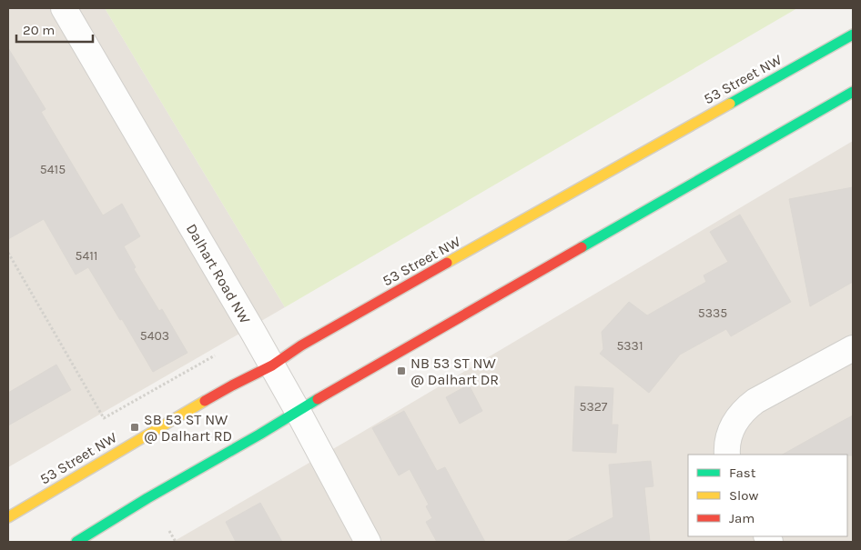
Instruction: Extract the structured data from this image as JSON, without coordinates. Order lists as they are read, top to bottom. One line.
{"streets":{"main road":["53 Street NW"],"street":["Dalhart Road NW"]},"crossings":[["53 Street NW","Dalhart Road NW"]],"places":{"transit":["NB 53 ST NW @ Dalhart DR","SB 53 ST NW @ Dalhart RD"]},"house_numbers":["5415","5411","5335","5403","5331","5327"],"legend":["Fast","Slow","Jam"],"scale_bar":"20 m"}
